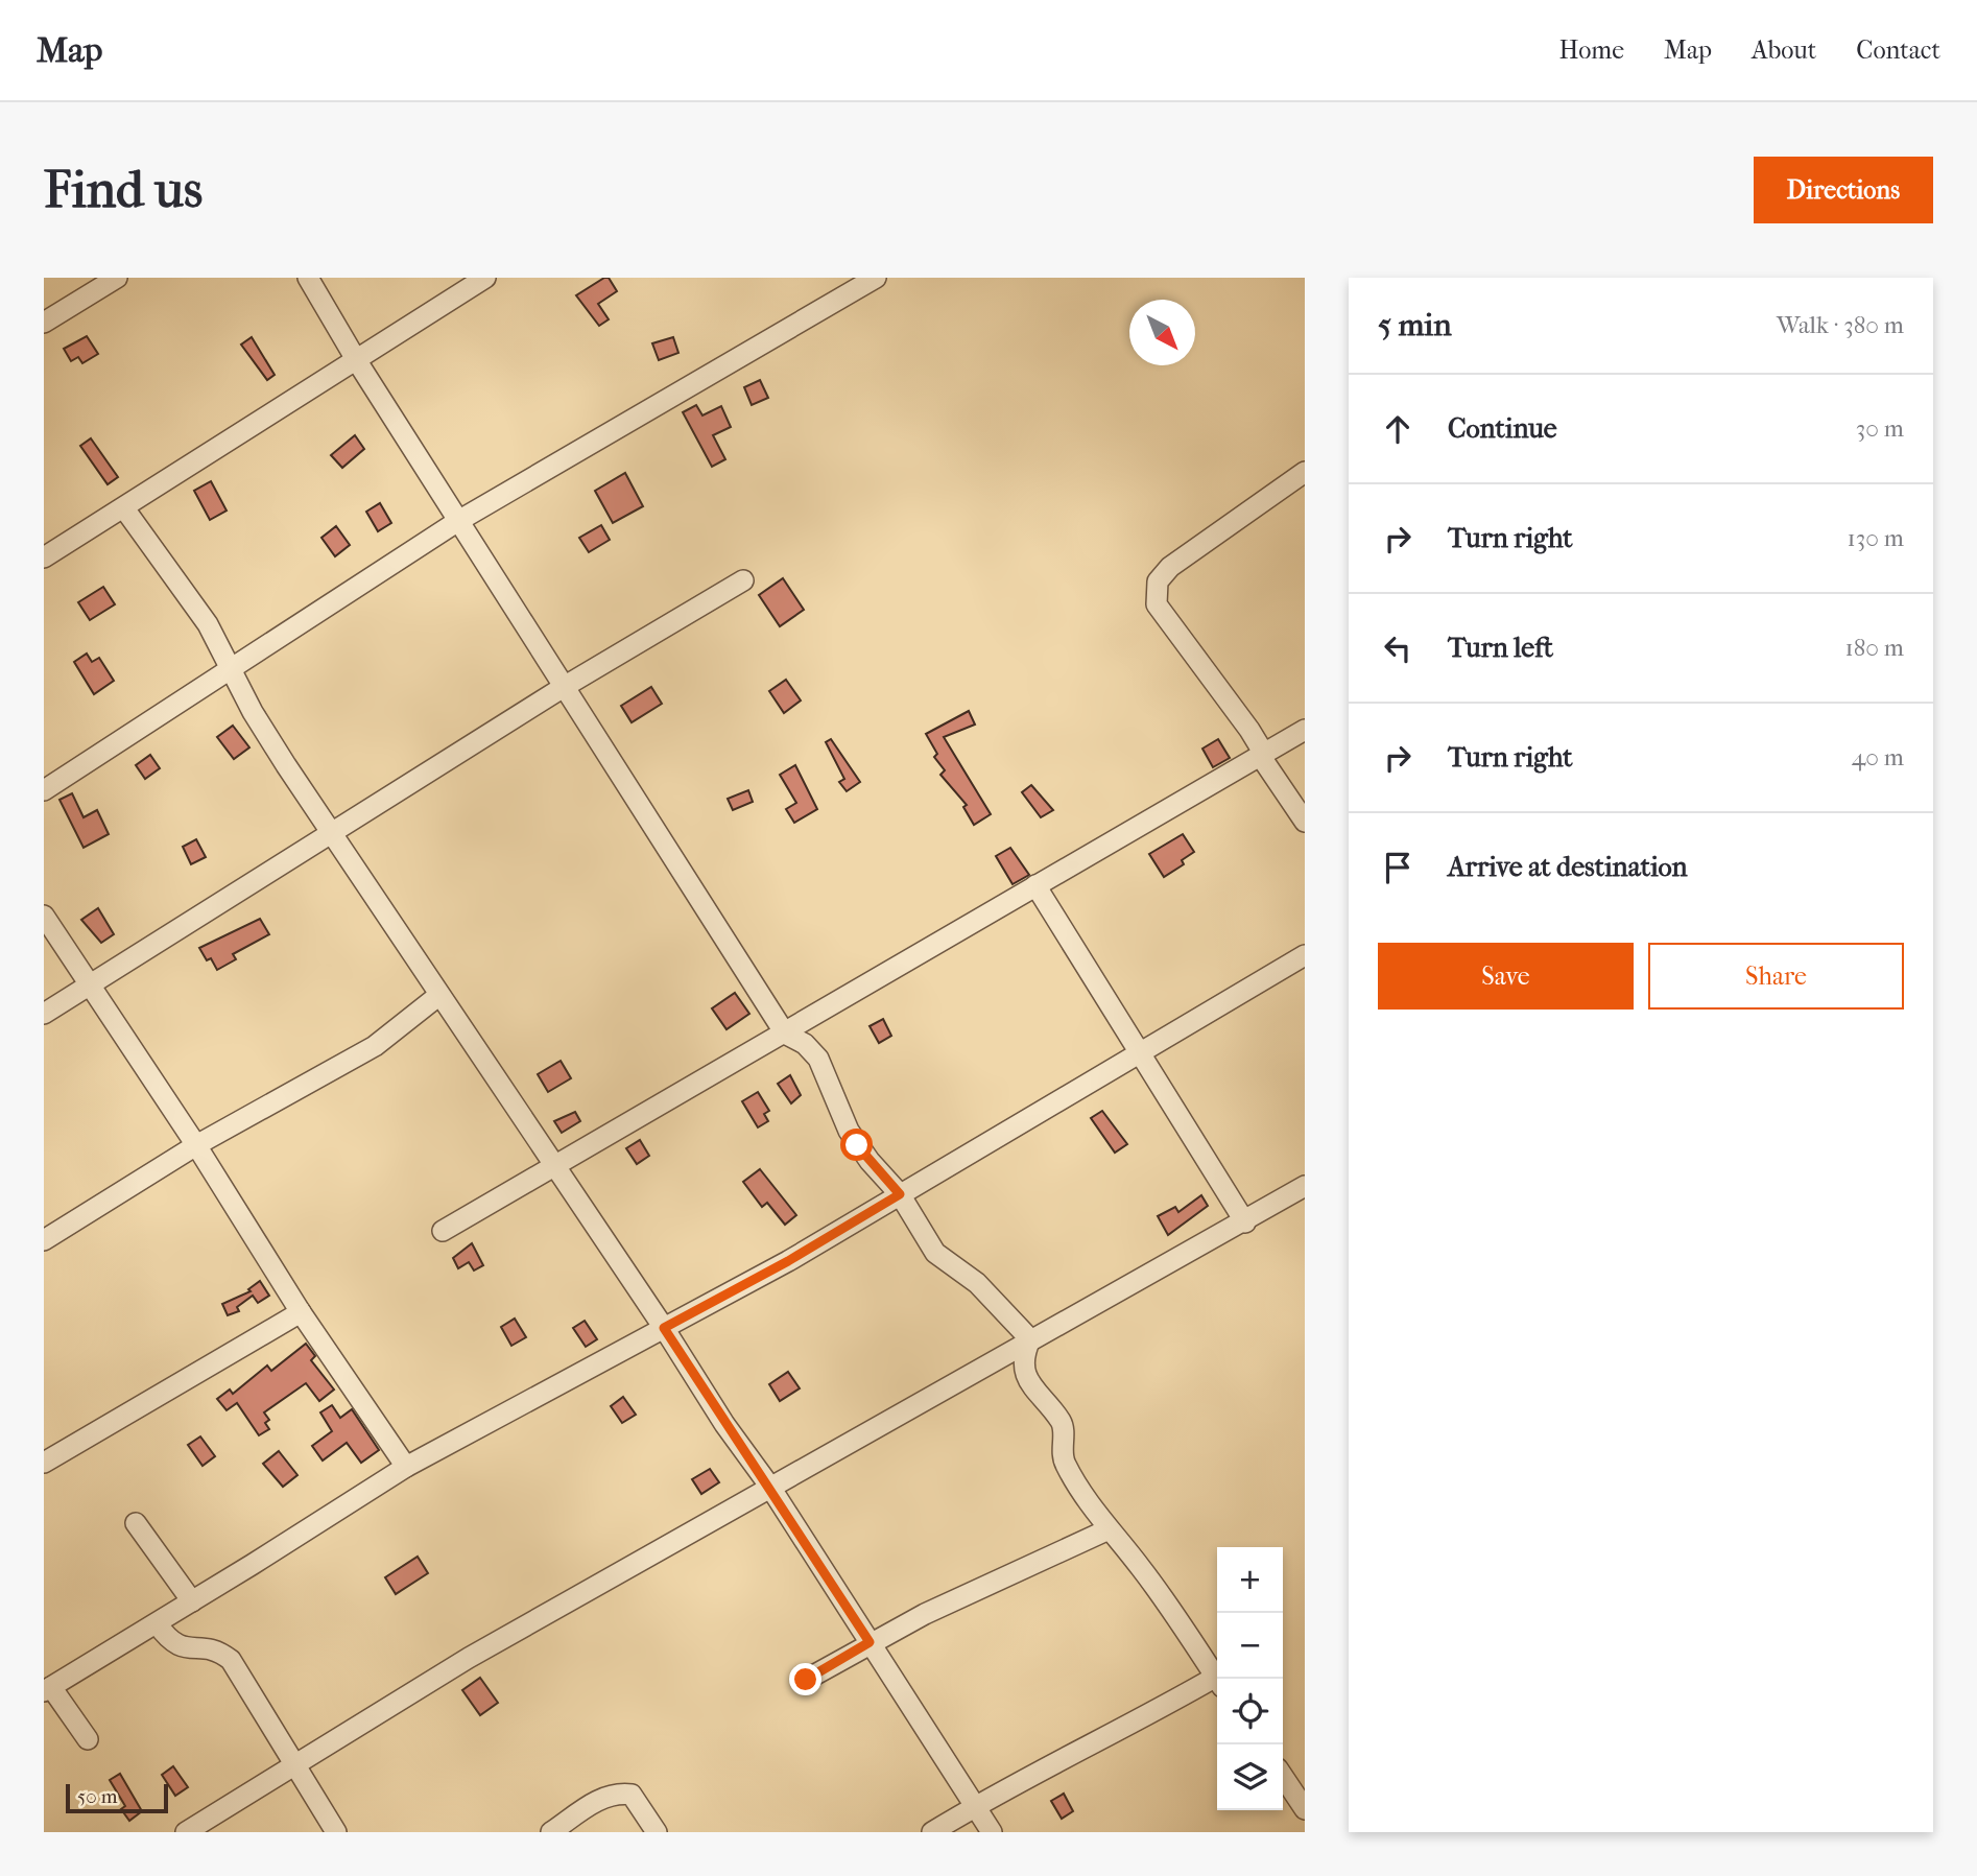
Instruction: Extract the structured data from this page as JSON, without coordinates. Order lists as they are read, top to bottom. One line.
{"scale_bar":"50 m","north":"bottom right","page":{"header":"Map","nav":["Home","Map","About","Contact"],"buttons":["Directions",["Save","Share"]],"title":"Find us","heading":["5 min","Walk · 380 m"],"list":[["Continue","30 m"],["Turn right","130 m"],["Turn left","180 m"],["Turn right","40 m"],"Arrive at destination"],"map_buttons":["+","−"],"scale":"50 m"}}
